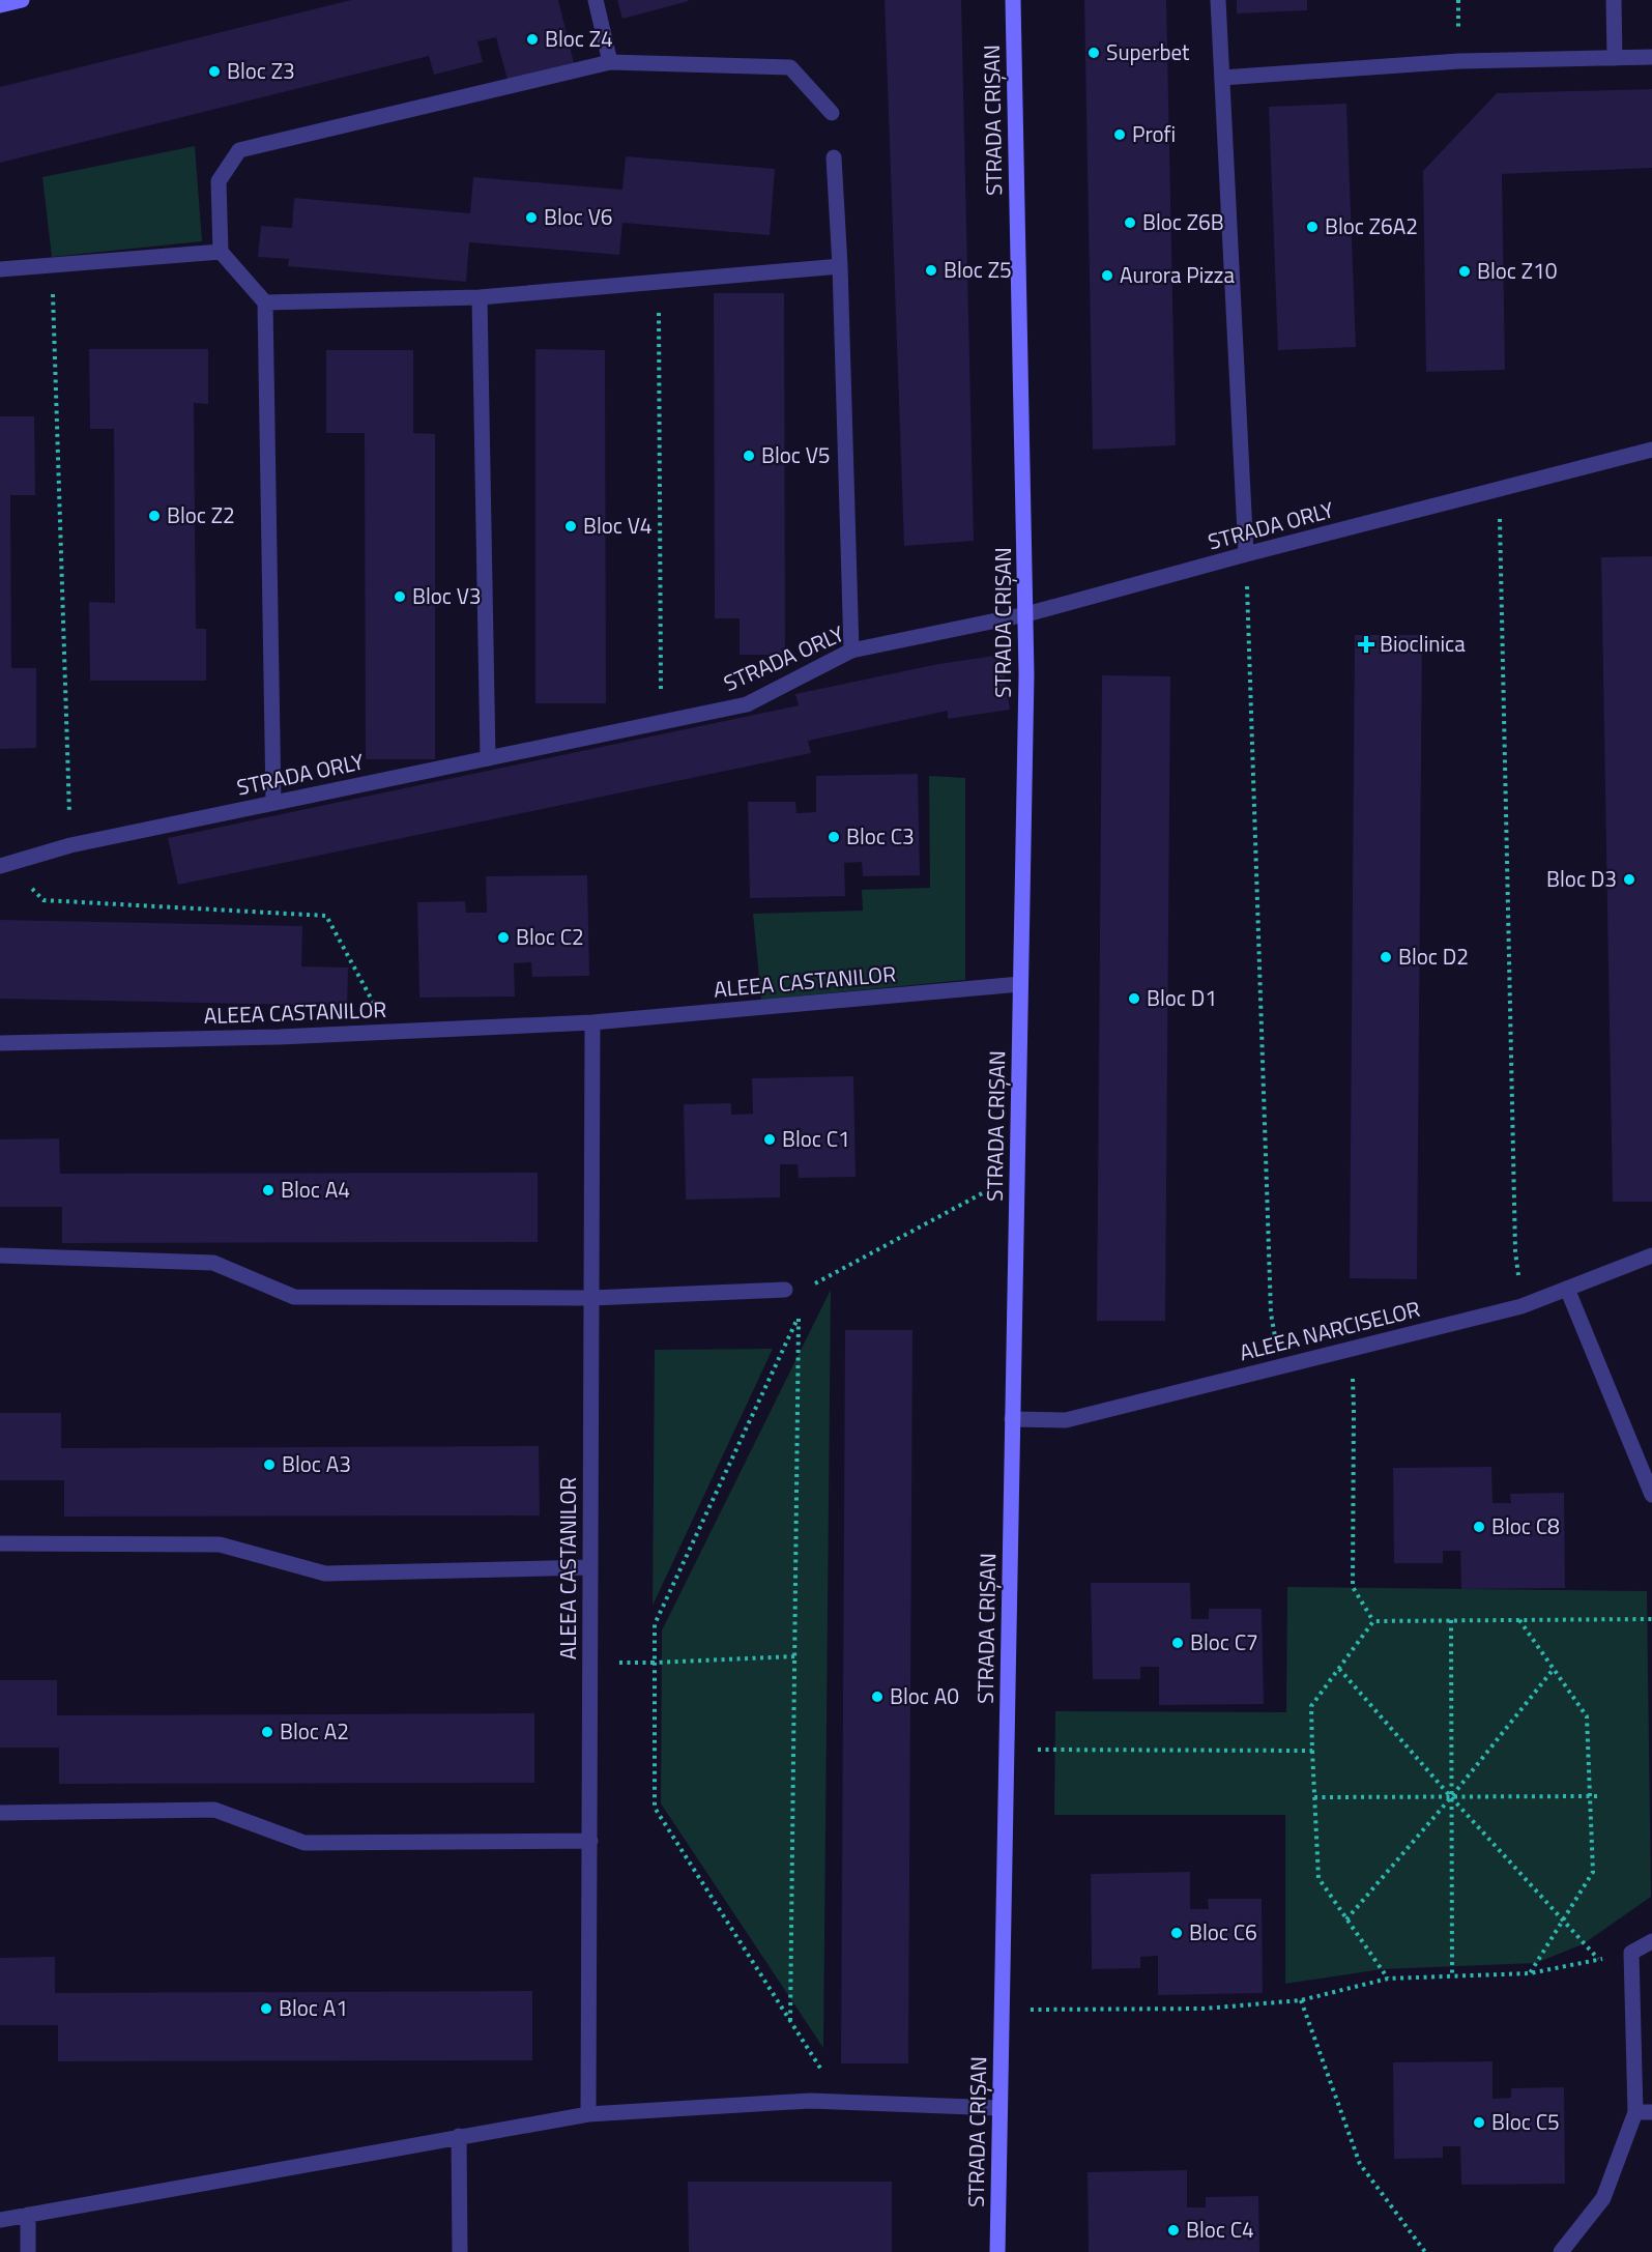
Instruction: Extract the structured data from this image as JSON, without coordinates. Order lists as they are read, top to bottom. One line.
{"streets":{"street":["STRADA CRIȘAN","STRADA ORLY","ALEEA CASTANILOR","ALEEA NARCISELOR"]},"crossings":[["STRADA CRIȘAN","STRADA ORLY"],["STRADA CRIȘAN","ALEEA CASTANILOR"],["STRADA CRIȘAN","ALEEA NARCISELOR"]],"places":{"other":["Bloc Z4","Superbet","Bloc Z3","Profi","Bloc V6","Bloc Z6B","Bloc Z6A2","Bloc Z5","Bloc Z10","Aurora Pizza","Bloc V5","Bloc Z2","Bloc V4","Bloc V3","Bloc C3","Bloc D3","Bloc C2","Bloc D2","Bloc D1","Bloc C1","Bloc A4","Bloc A3","Bloc C8","Bloc C7","Bloc A0","Bloc A2","Bloc C6","Bloc A1","Bloc C5","Bloc C4"],"health":["Bioclinica"]}}
